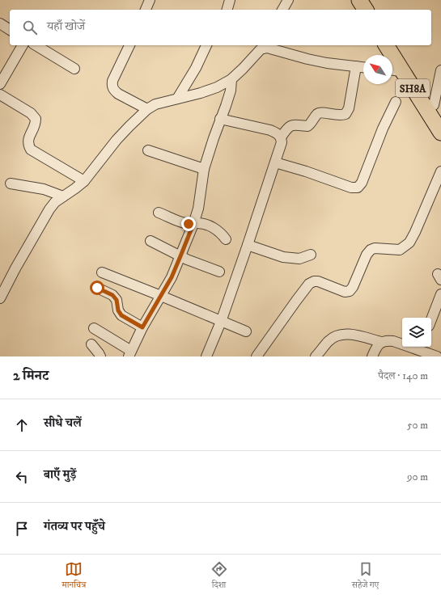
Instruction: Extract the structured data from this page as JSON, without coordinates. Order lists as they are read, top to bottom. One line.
{"streets":{"main road":["SH8A"]},"north":"top left","page":{"search":"यहाँ खोजें","heading":["2 मिनट","पैदल · 140 m"],"list":[["सीधे चलें","50 m"],["बाएँ मुड़ें","90 m"],"गंतव्य पर पहुँचे"],"nav":["मानचित्र","दिशा","सहेजे गए"]}}
